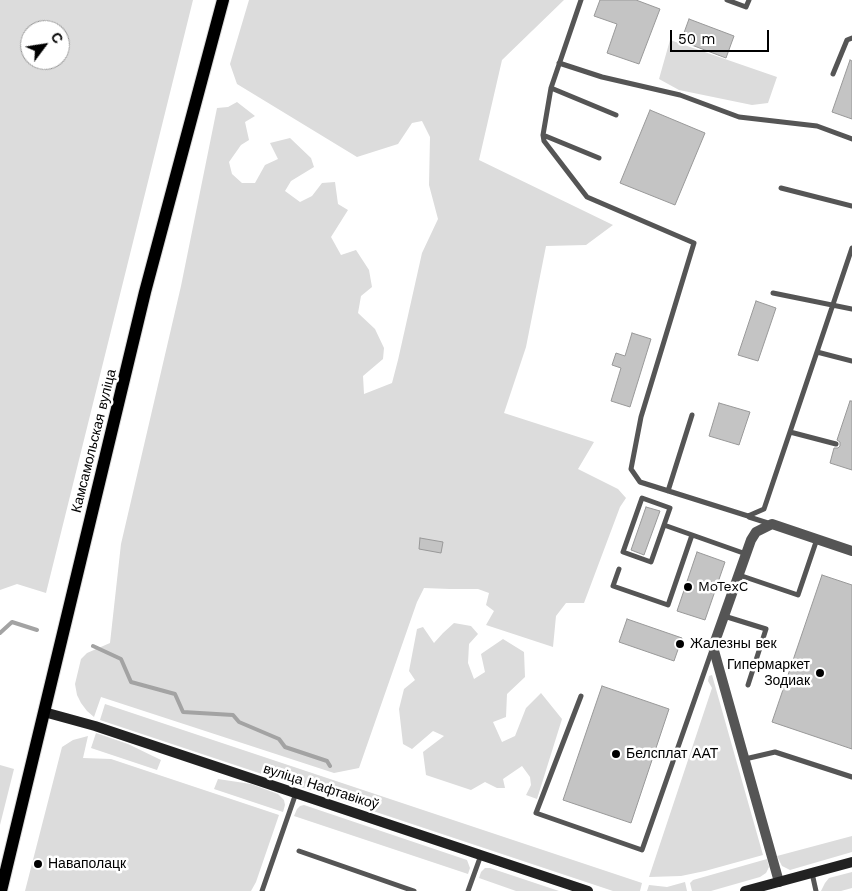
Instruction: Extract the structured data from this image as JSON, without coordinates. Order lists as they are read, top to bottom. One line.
{"streets":{"main road":["Камсамольская вуліца"],"street":["вуліца Нафтавікоў"]},"crossings":[["Камсамольская вуліца","вуліца Нафтавікоў"]],"places":["MoTexC","Жалезны век","Гипермаркет Зодиак","Белсплат ААТ","Наваполацк"],"scale_bar":"50 m","north":"top right"}
